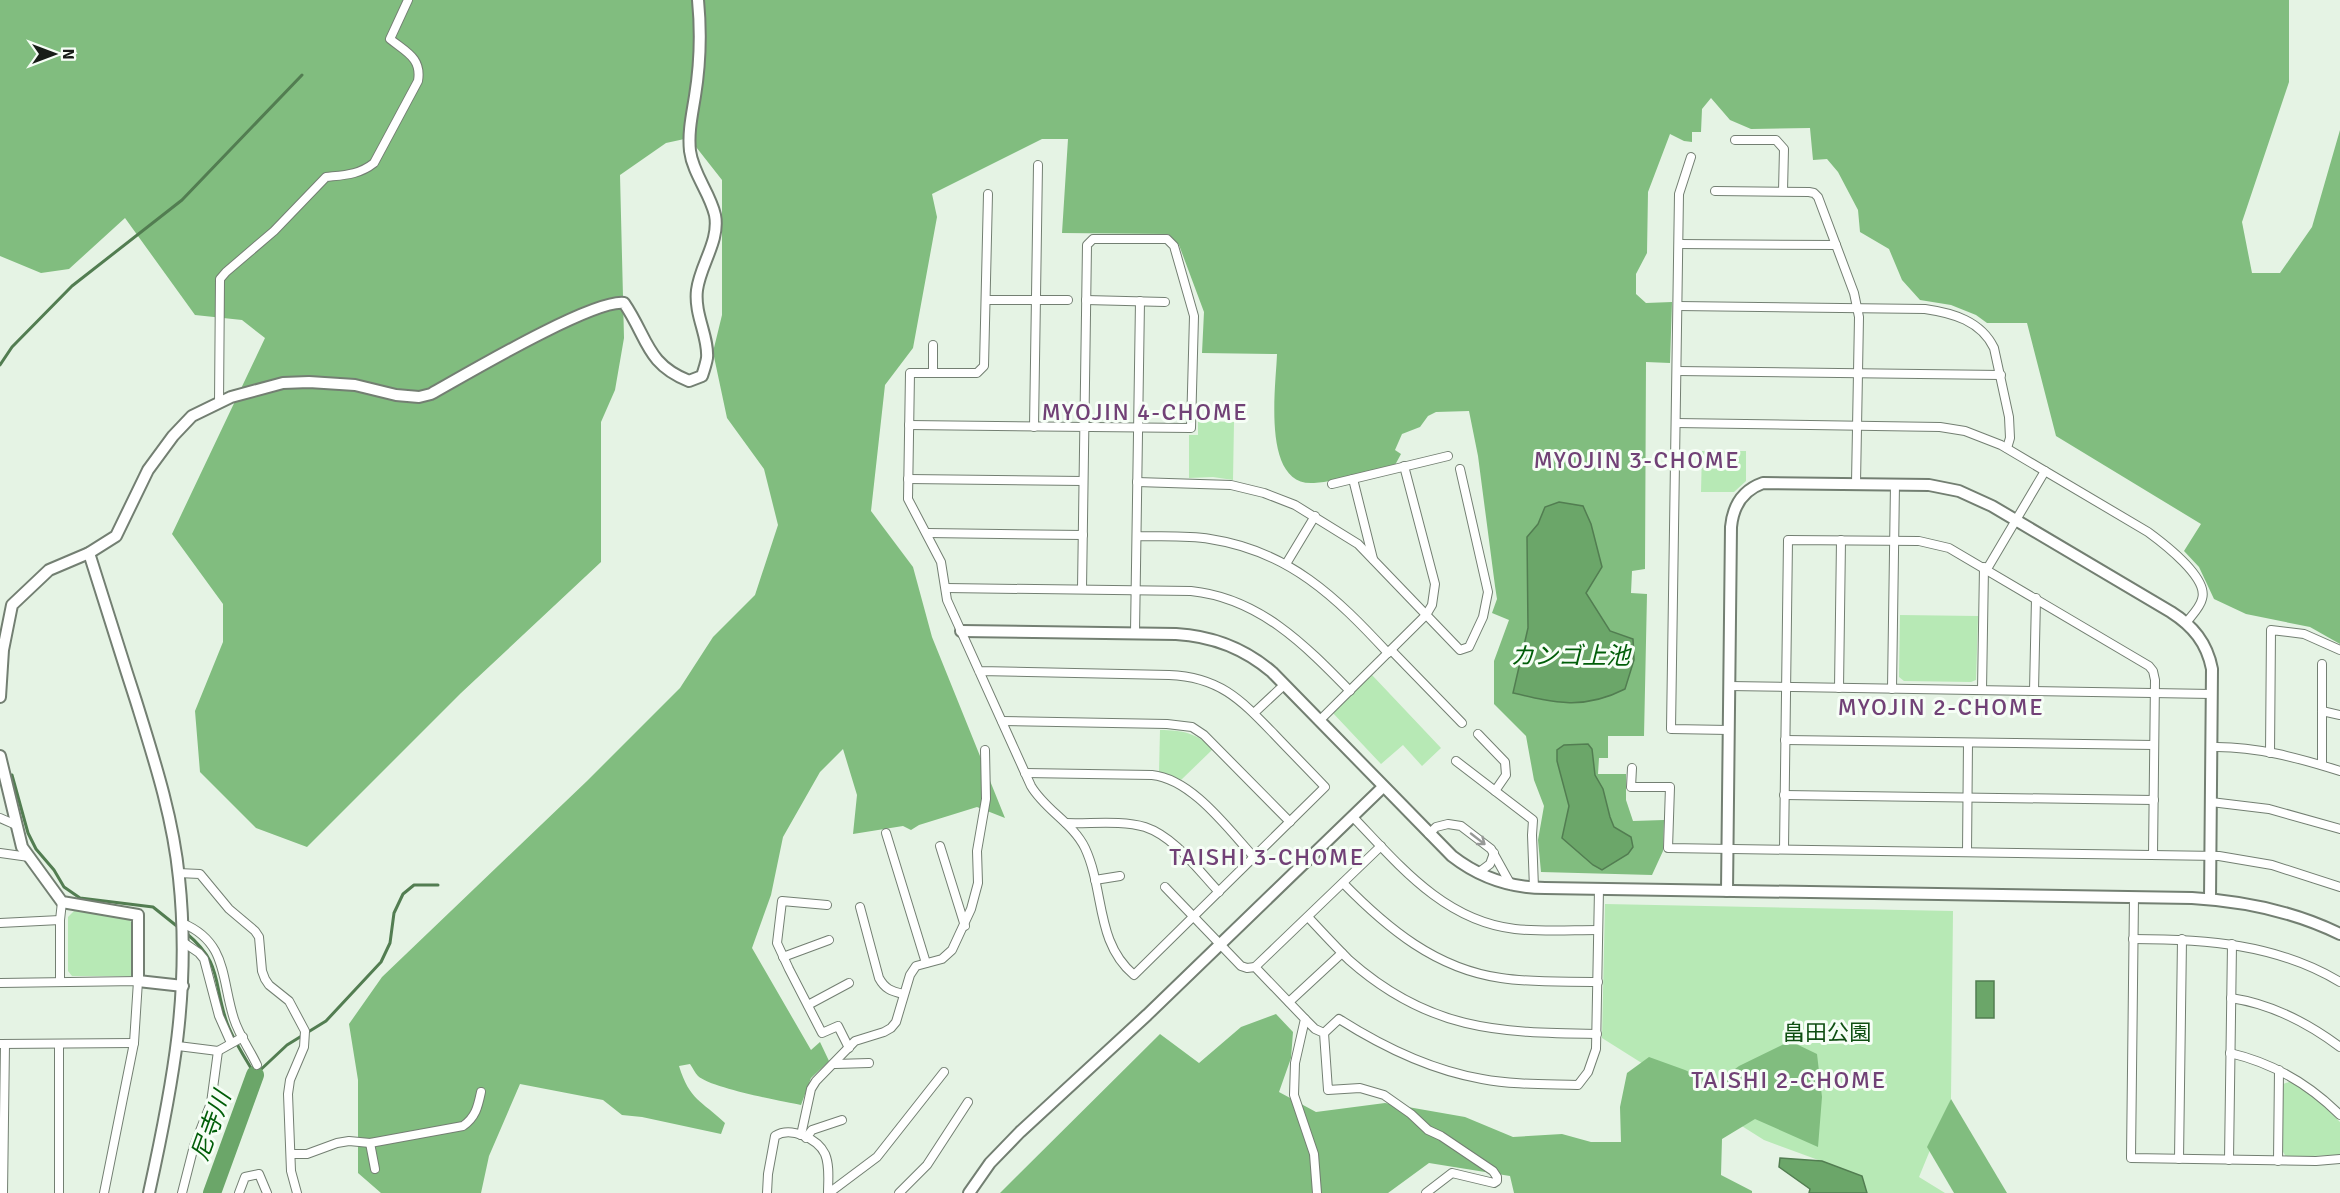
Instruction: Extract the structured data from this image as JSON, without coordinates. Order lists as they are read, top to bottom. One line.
{"districts":["MYOJIN 4-CHOME","MYOJIN 3-CHOME","MYOJIN 2-CHOME","TAISHI 3-CHOME","TAISHI 2-CHOME"],"water":["カンゴ上池","尼寺川"],"parks":["畠田公園"],"north":"right"}
